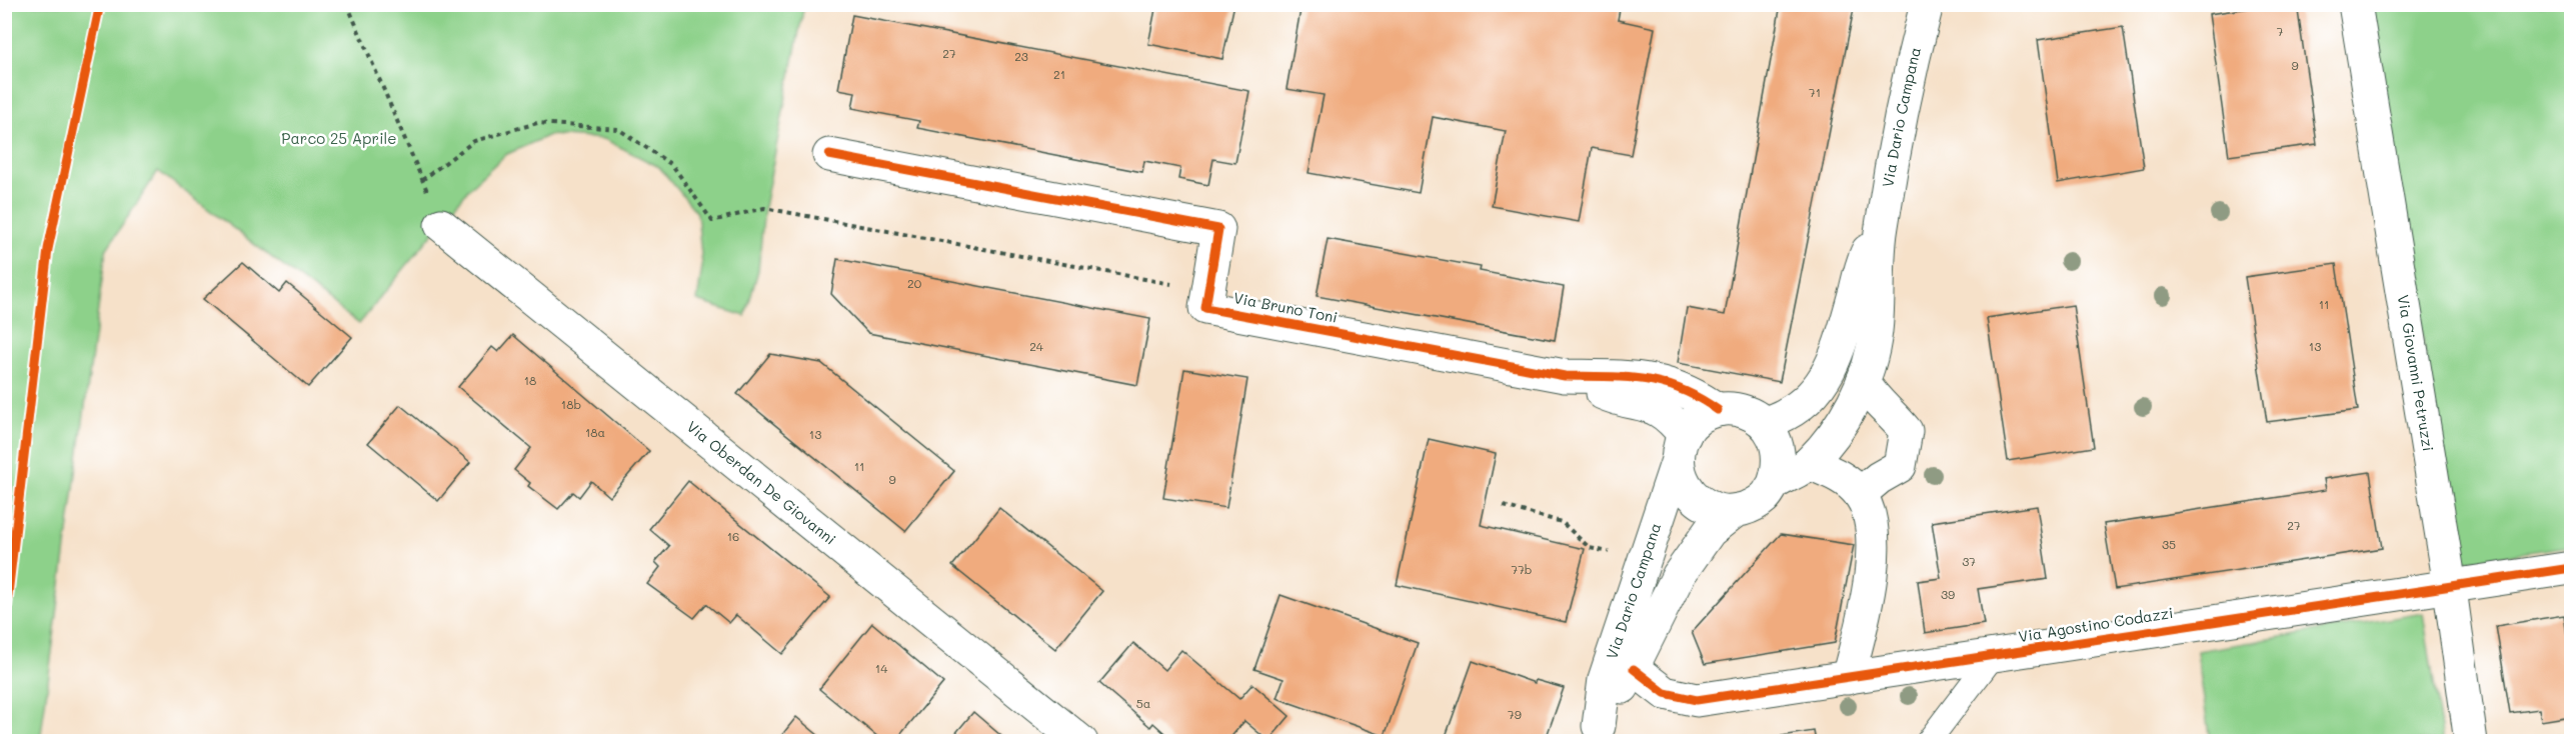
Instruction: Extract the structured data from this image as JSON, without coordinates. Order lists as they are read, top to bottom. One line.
{"streets":{"street":["Via Dario Campana","Via Bruno Toni","Via Giovanni Petruzzi","Via Oberdan De Giovanni","Via Agostino Codazzi"]},"crossings":[["Via Dario Campana","Via Bruno Toni"],["Via Dario Campana","Via Agostino Codazzi"],["Via Giovanni Petruzzi","Via Agostino Codazzi"]],"parks":["Parco 25 Aprile"],"house_numbers":["7","27","23","9","21","71","20","11","24","13","18","18b","18a","13","11","9","27","16","35","37","77b","39","14","5a","79"]}
